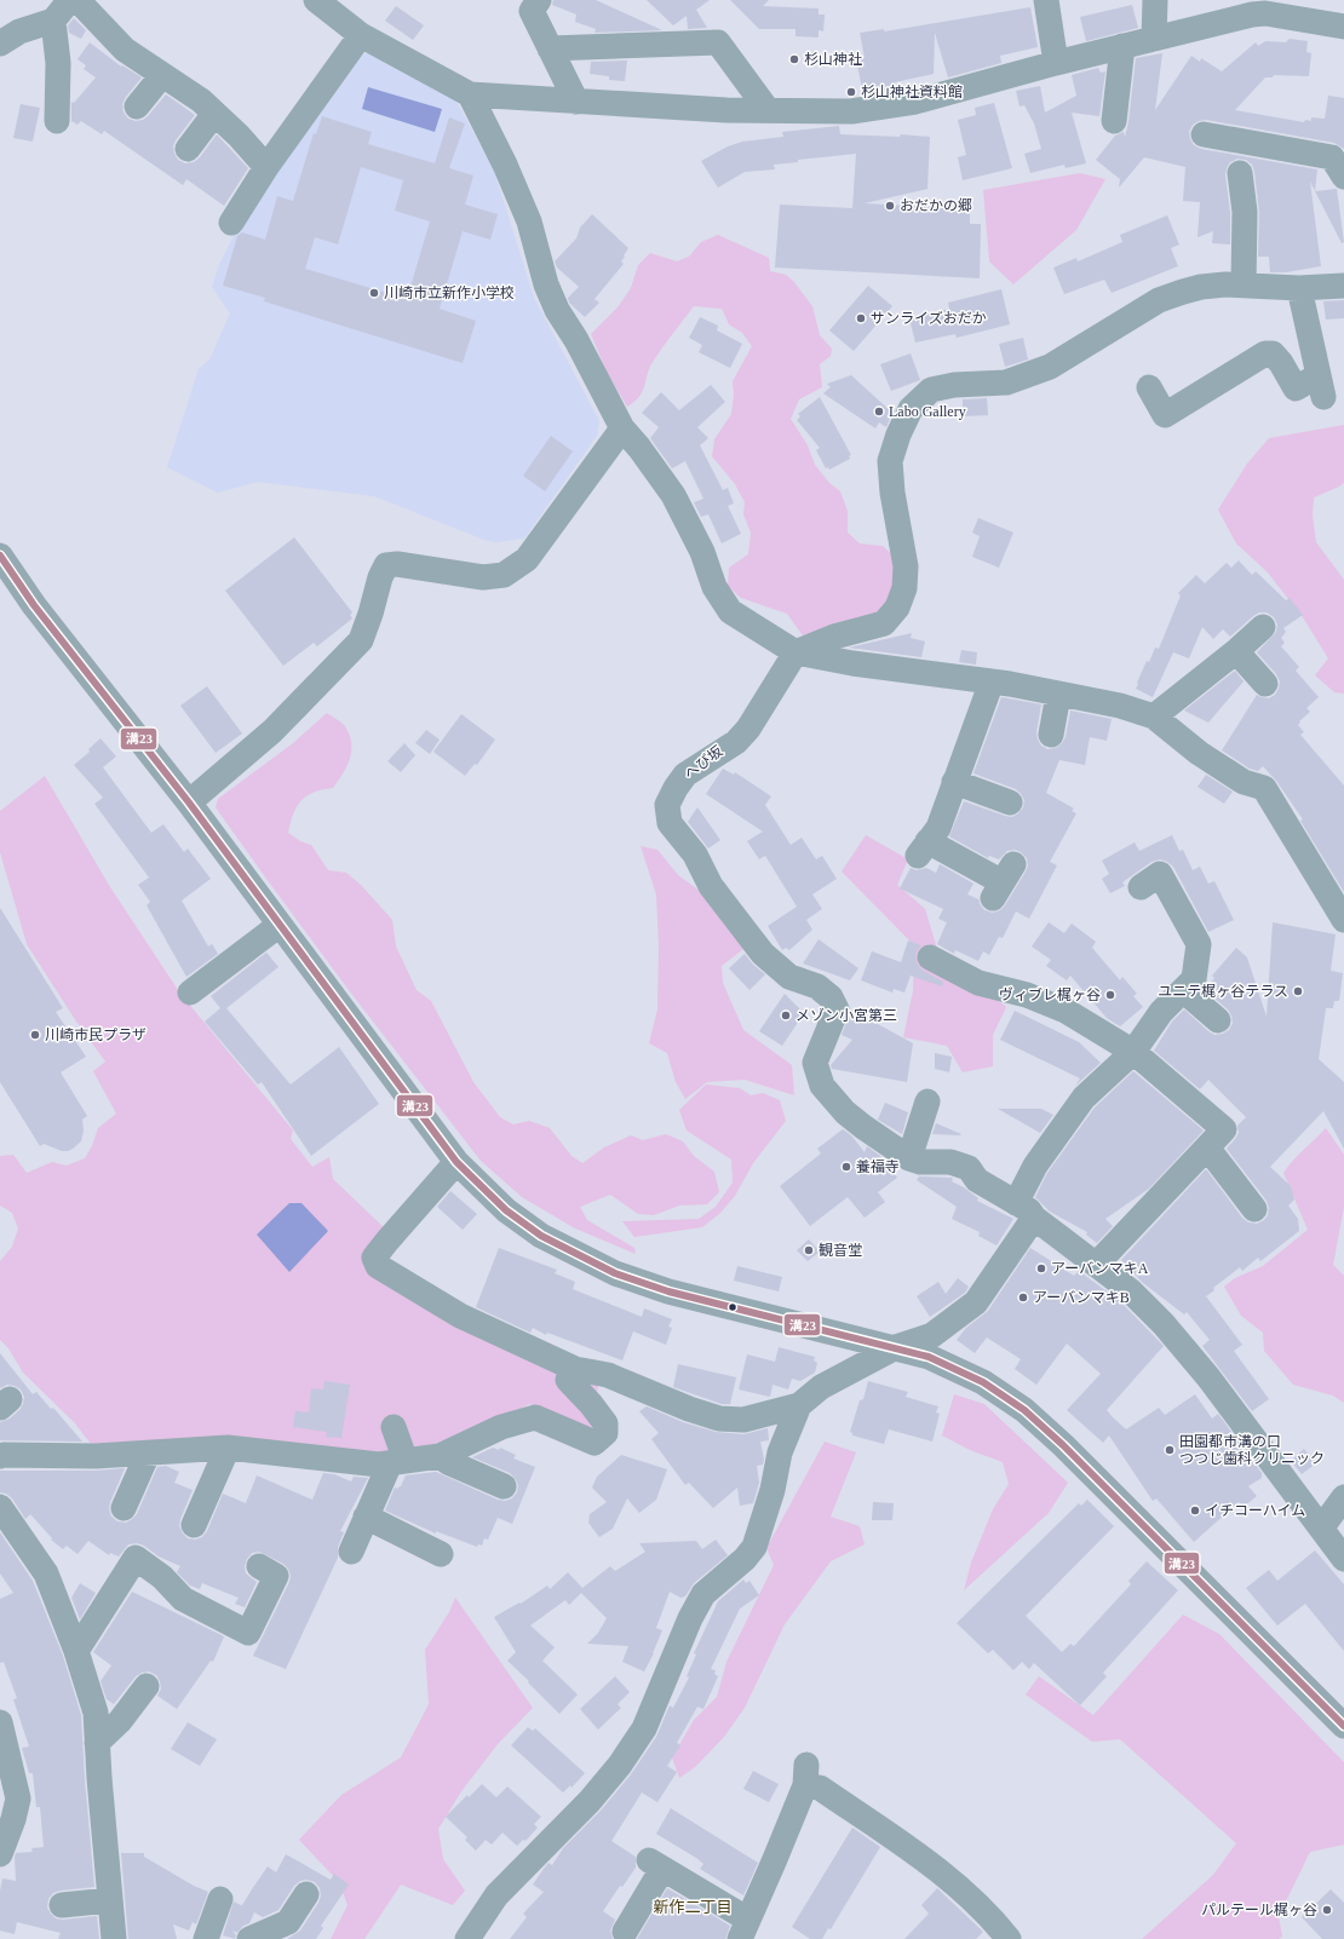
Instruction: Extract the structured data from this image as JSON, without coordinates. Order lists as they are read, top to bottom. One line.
{"streets":{"street":["へび坂"]},"districts":["新作二丁目"],"places":["杉山神社","杉山神社資料館","おだかの郷","川崎市立新作小学校","サンライズおだか","Labo Gallery","ユニテ梶ヶ谷テラス","ヴィブレ梶ヶ谷","メゾン小宮第三","川崎市民プラザ","養福寺","観音堂","アーバンマキA","アーバンマキB","田園都市溝の口 つつじ歯科クリニック","イチコーハイム","パルテール梶ヶ谷"],"lines":["transit line 溝23"]}
